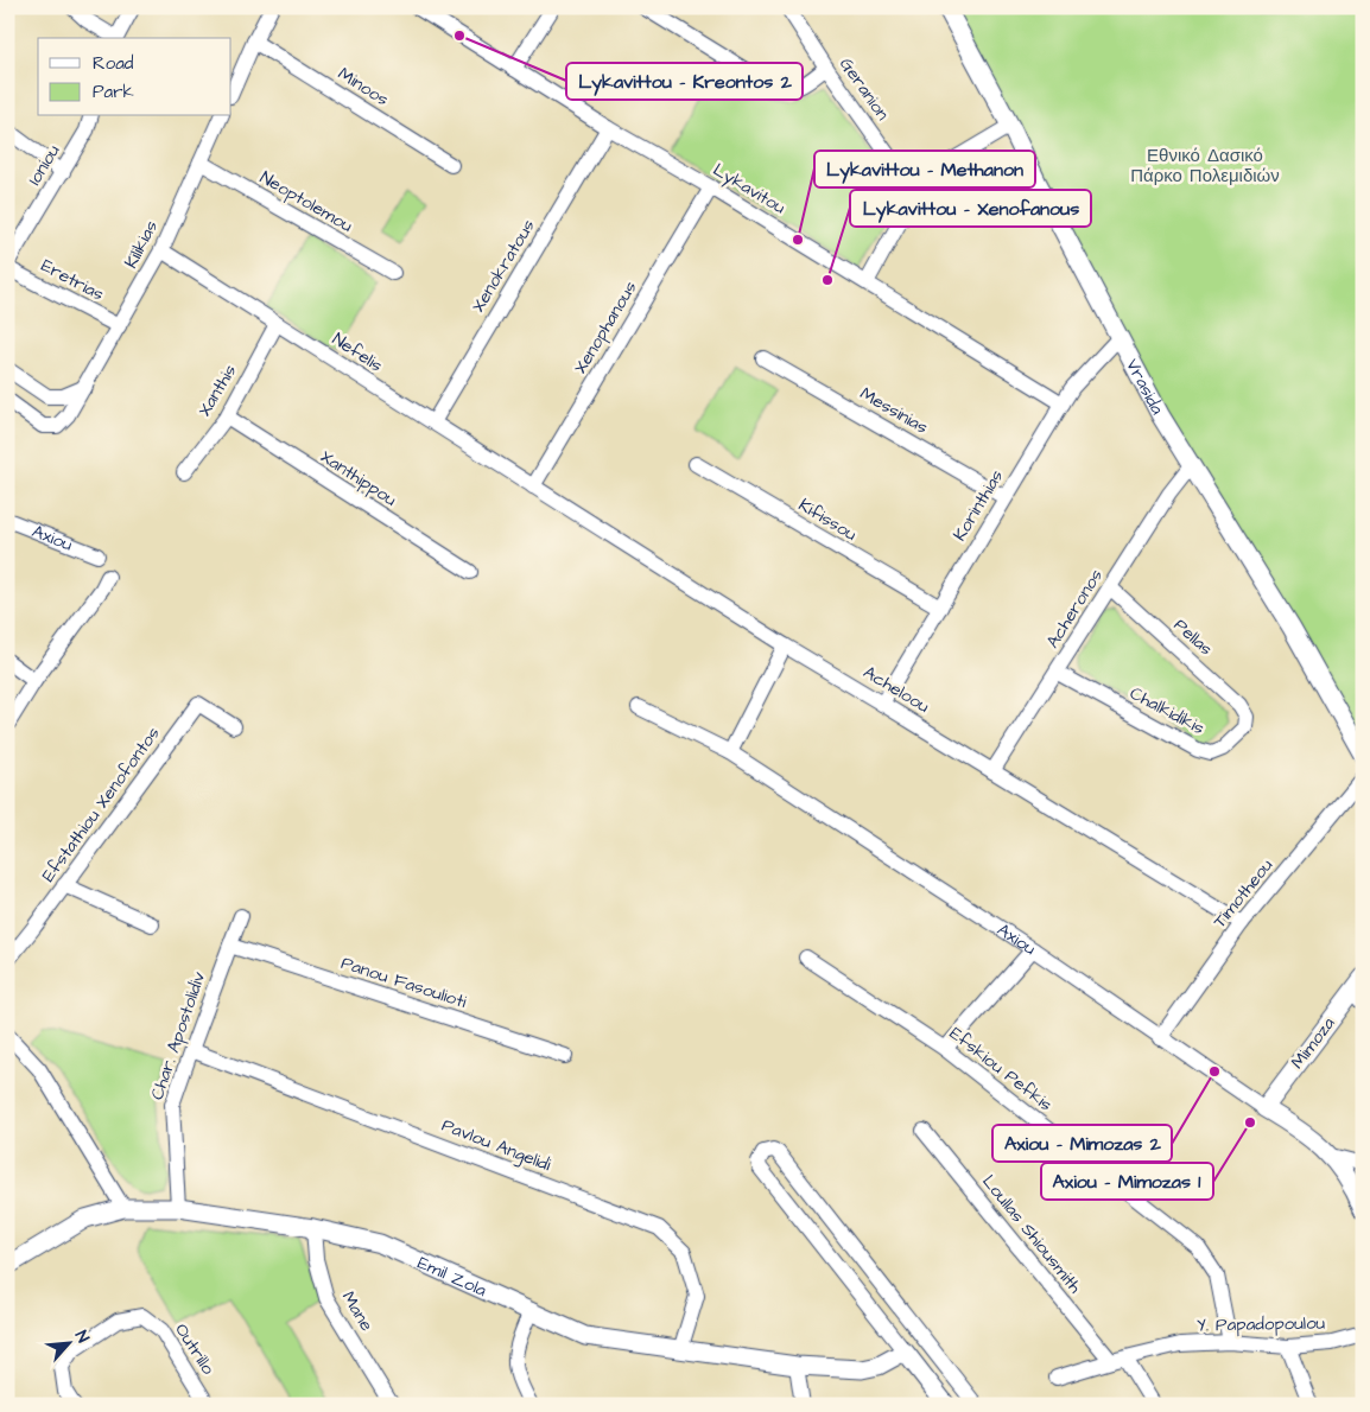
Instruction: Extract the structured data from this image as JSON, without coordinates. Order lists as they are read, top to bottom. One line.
{"streets":{"street":["Minoos","Geranion","Ioniou","Lykavitou","Neoptolemou","Kilikias","Xenokratous","Eretrias","Xenophanous","Nefelis","Vrasida","Xanthis","Messinias","Xanthippou","Korinthias","Kifissou","Axiou","Acheronos","Pellas","Acheloou","Chalkidikis","Efstathiou Xenofontos","Timotheou","Panou Fasoulioti","Char. Apostolidiv","Mimoza","Efskiou Pefkis","Pavlou Angelidi","Loullas Shiousmith","Emil Zola","Mane","Y. Papadopoulou","Outrillo"]},"crossings":[["Lykavitou","Xenokratous"],["Lykavitou","Xenophanous"],["Lykavitou","Korinthias"],["Neoptolemou","Kilikias"],["Kilikias","Eretrias"],["Kilikias","Nefelis"],["Xenokratous","Nefelis"],["Xenophanous","Nefelis"],["Xenophanous","Acheloou"],["Nefelis","Xanthis"],["Nefelis","Acheloou"],["Vrasida","Korinthias"],["Vrasida","Acheronos"],["Xanthis","Xanthippou"],["Messinias","Korinthias"],["Korinthias","Kifissou"],["Korinthias","Acheloou"],["Axiou","Timotheou"],["Axiou","Mimoza"],["Acheronos","Pellas"],["Acheronos","Acheloou"],["Acheronos","Chalkidikis"],["Pellas","Chalkidikis"],["Acheloou","Timotheou"],["Panou Fasoulioti","Char. Apostolidiv"],["Char. Apostolidiv","Pavlou Angelidi"],["Char. Apostolidiv","Emil Zola"],["Efskiou Pefkis","Y. Papadopoulou"],["Pavlou Angelidi","Emil Zola"],["Loullas Shiousmith","Y. Papadopoulou"],["Emil Zola","Mane"]],"parks":["Εθνικό Δασικό Πάρκο Πολεμιδιών"],"places":["Lykavittou - Kreontos 2","Lykavittou - Methanon","Lykavittou - Xenofanous","Axiou - Mimozas 2","Axiou - Mimozas 1"],"legend":["Road","Park"],"north":"top right"}
